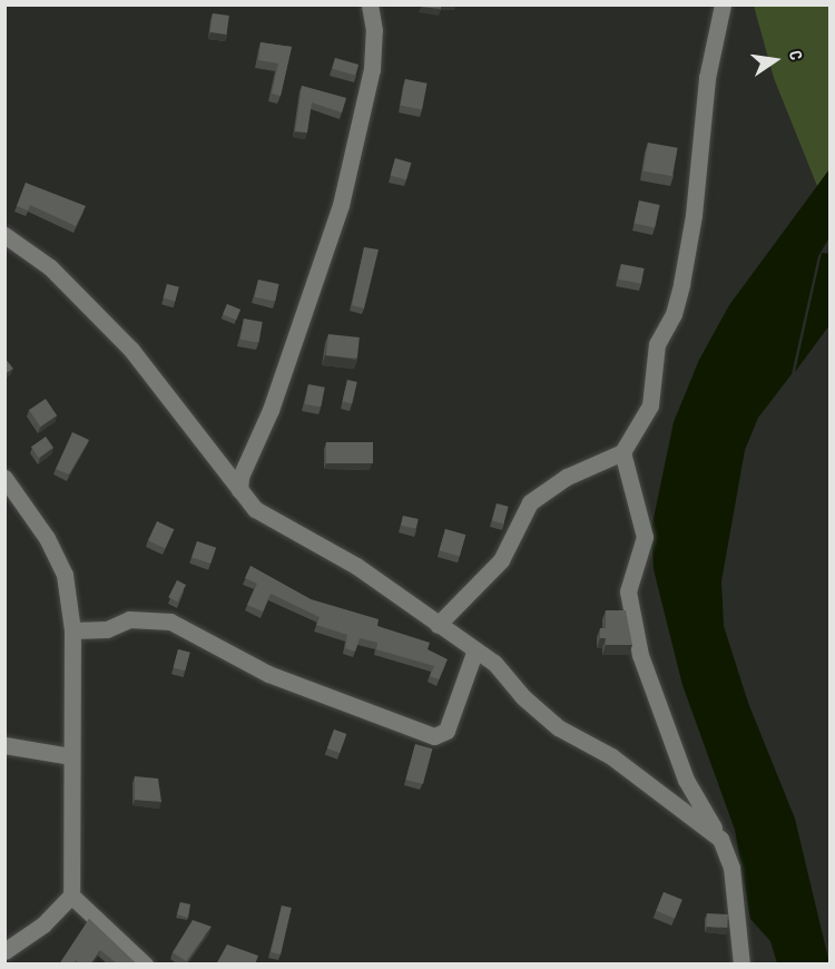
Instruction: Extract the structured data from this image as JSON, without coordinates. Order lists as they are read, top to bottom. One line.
{"north":"right"}
